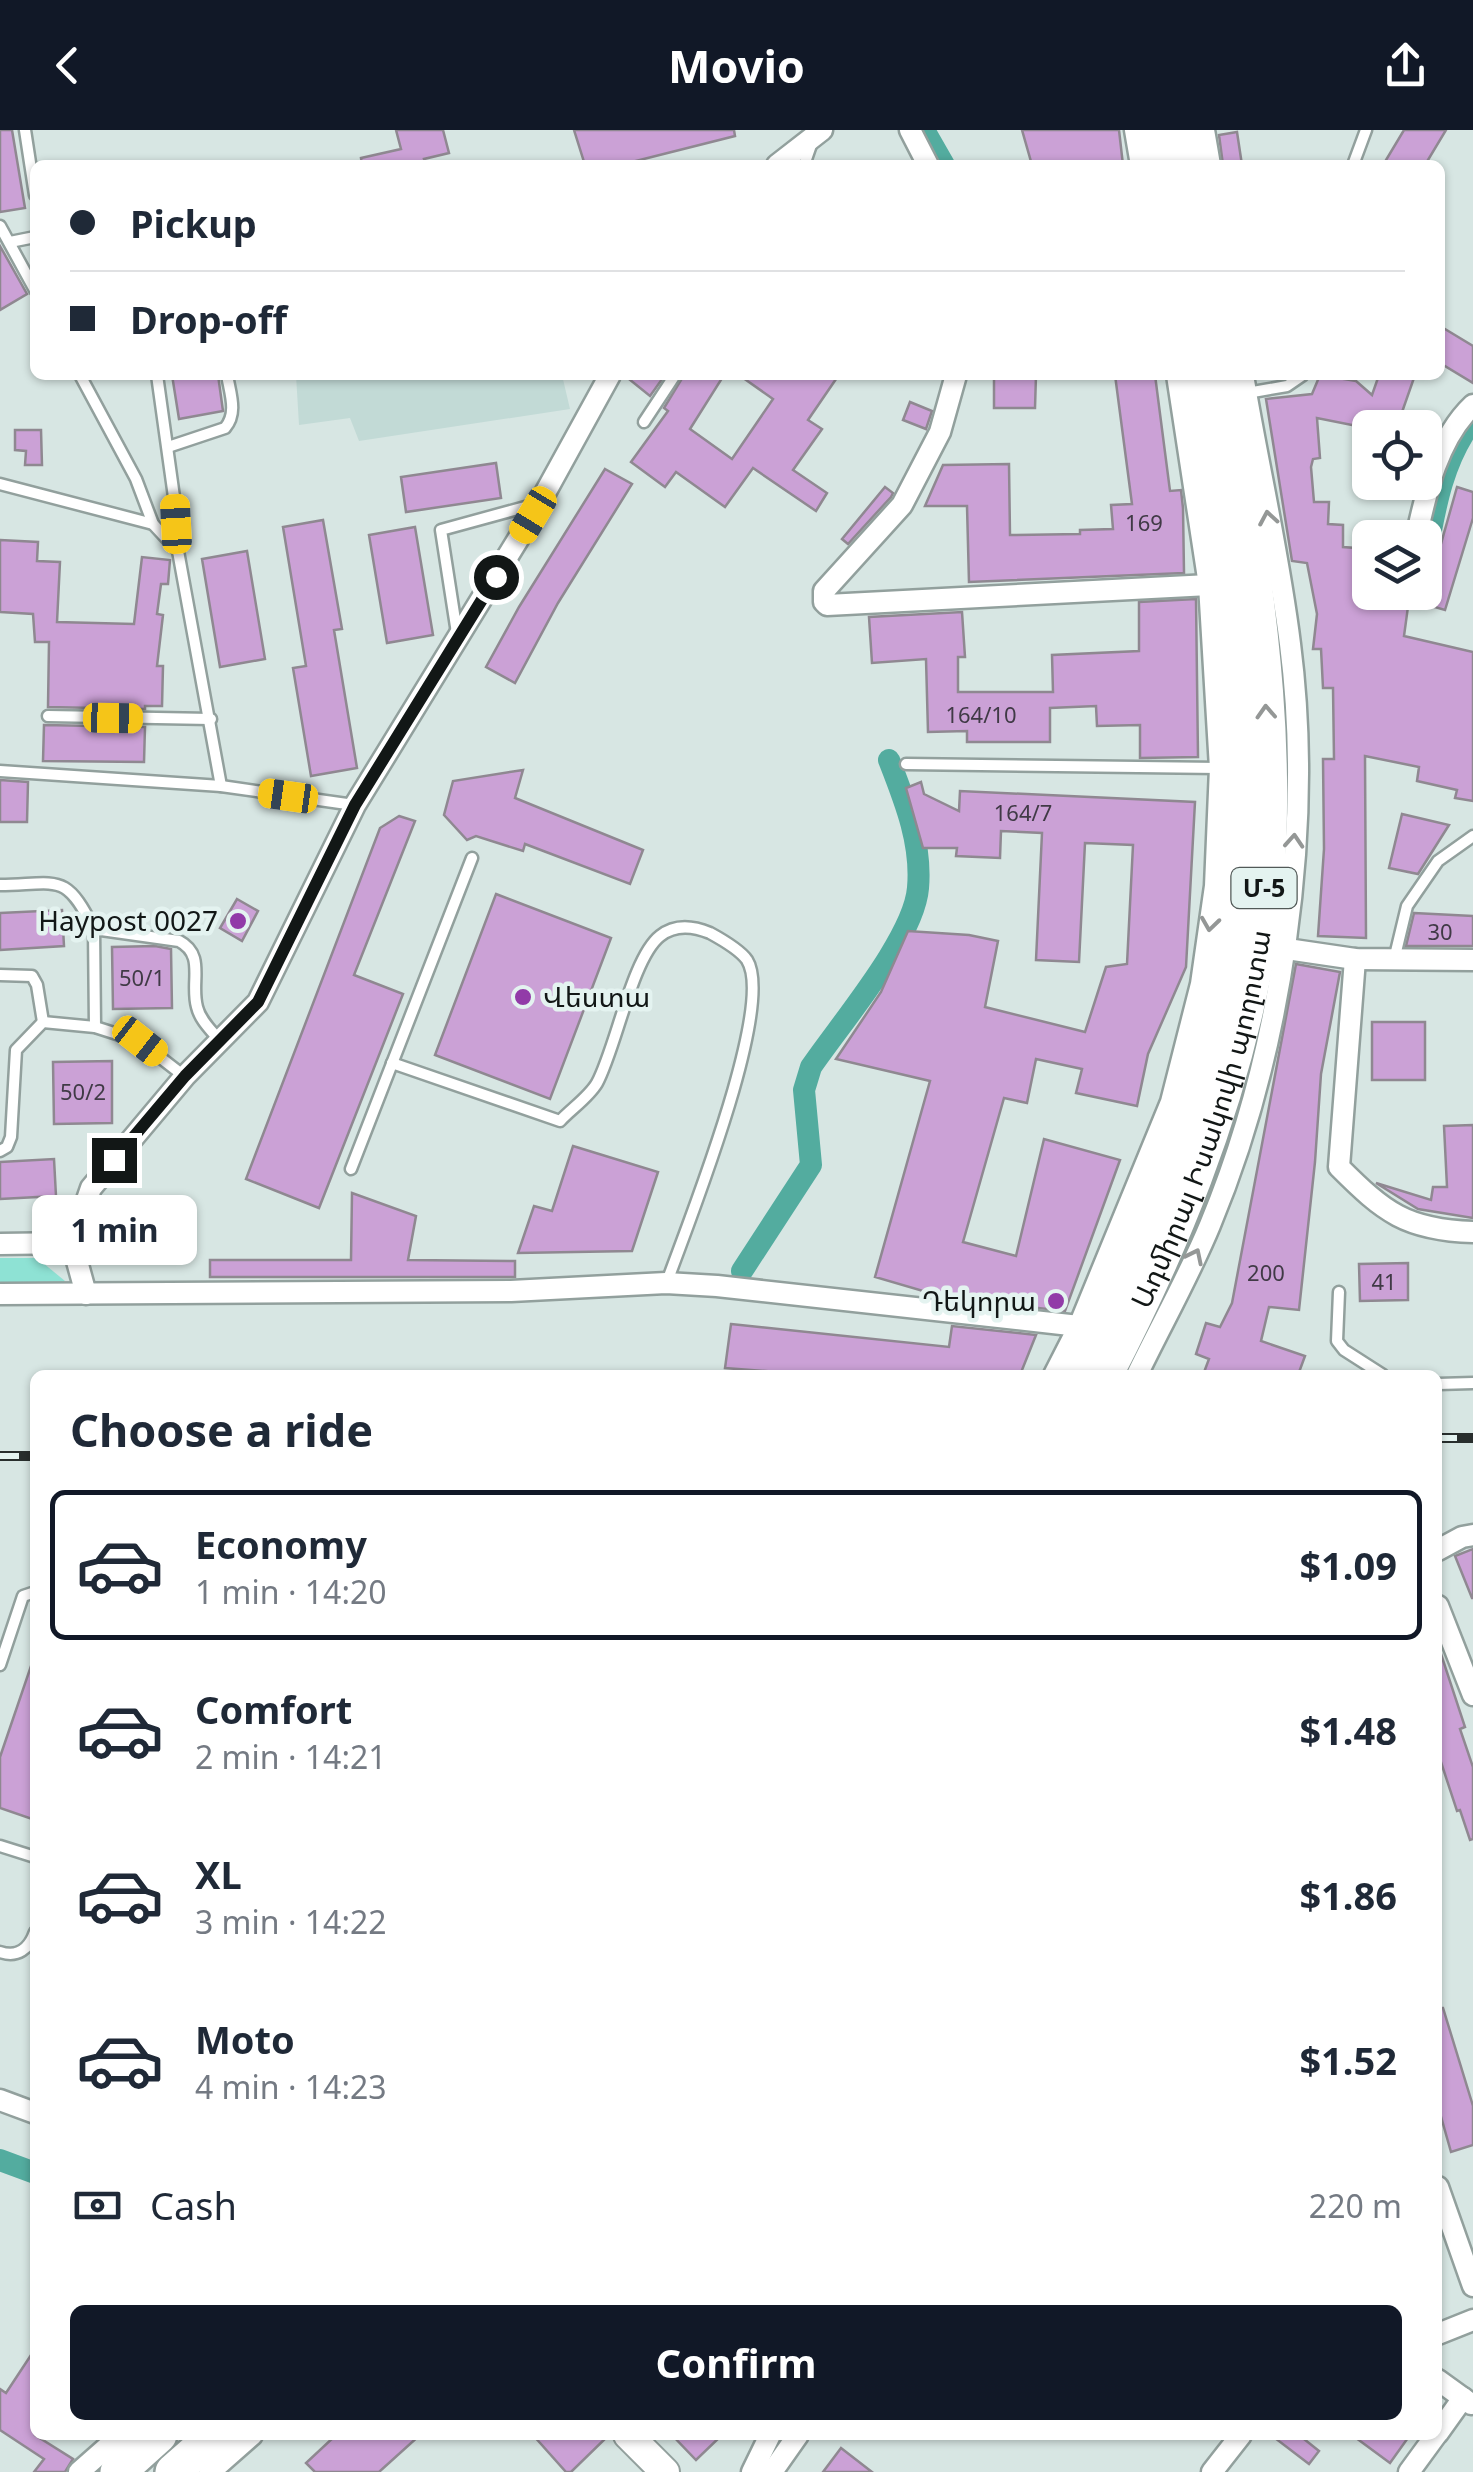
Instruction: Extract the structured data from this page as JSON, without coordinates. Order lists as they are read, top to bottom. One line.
{"streets":{"highway":["Մ-5","Ադմիրալ Իսակովի պողոտա"]},"places":["Haypost 0027","Վեստա","Դեկորա"],"house_numbers":["169","164/10","164/7","30","50/1","50/2","200","41"],"page":{"header":"Movio","banner":["Pickup","Drop-off"],"bubble":"1 min","heading":"Choose a ride","list":[{"name":"Economy","note":"1 min · 14:20","value":"$1.09"},{"name":"Comfort","note":"2 min · 14:21","value":"$1.48"},{"name":"XL","note":"3 min · 14:22","value":"$1.86"},{"name":"Moto","note":"4 min · 14:23","value":"$1.52"}],"pay":["Cash","220 m"],"buttons":"Confirm"}}
